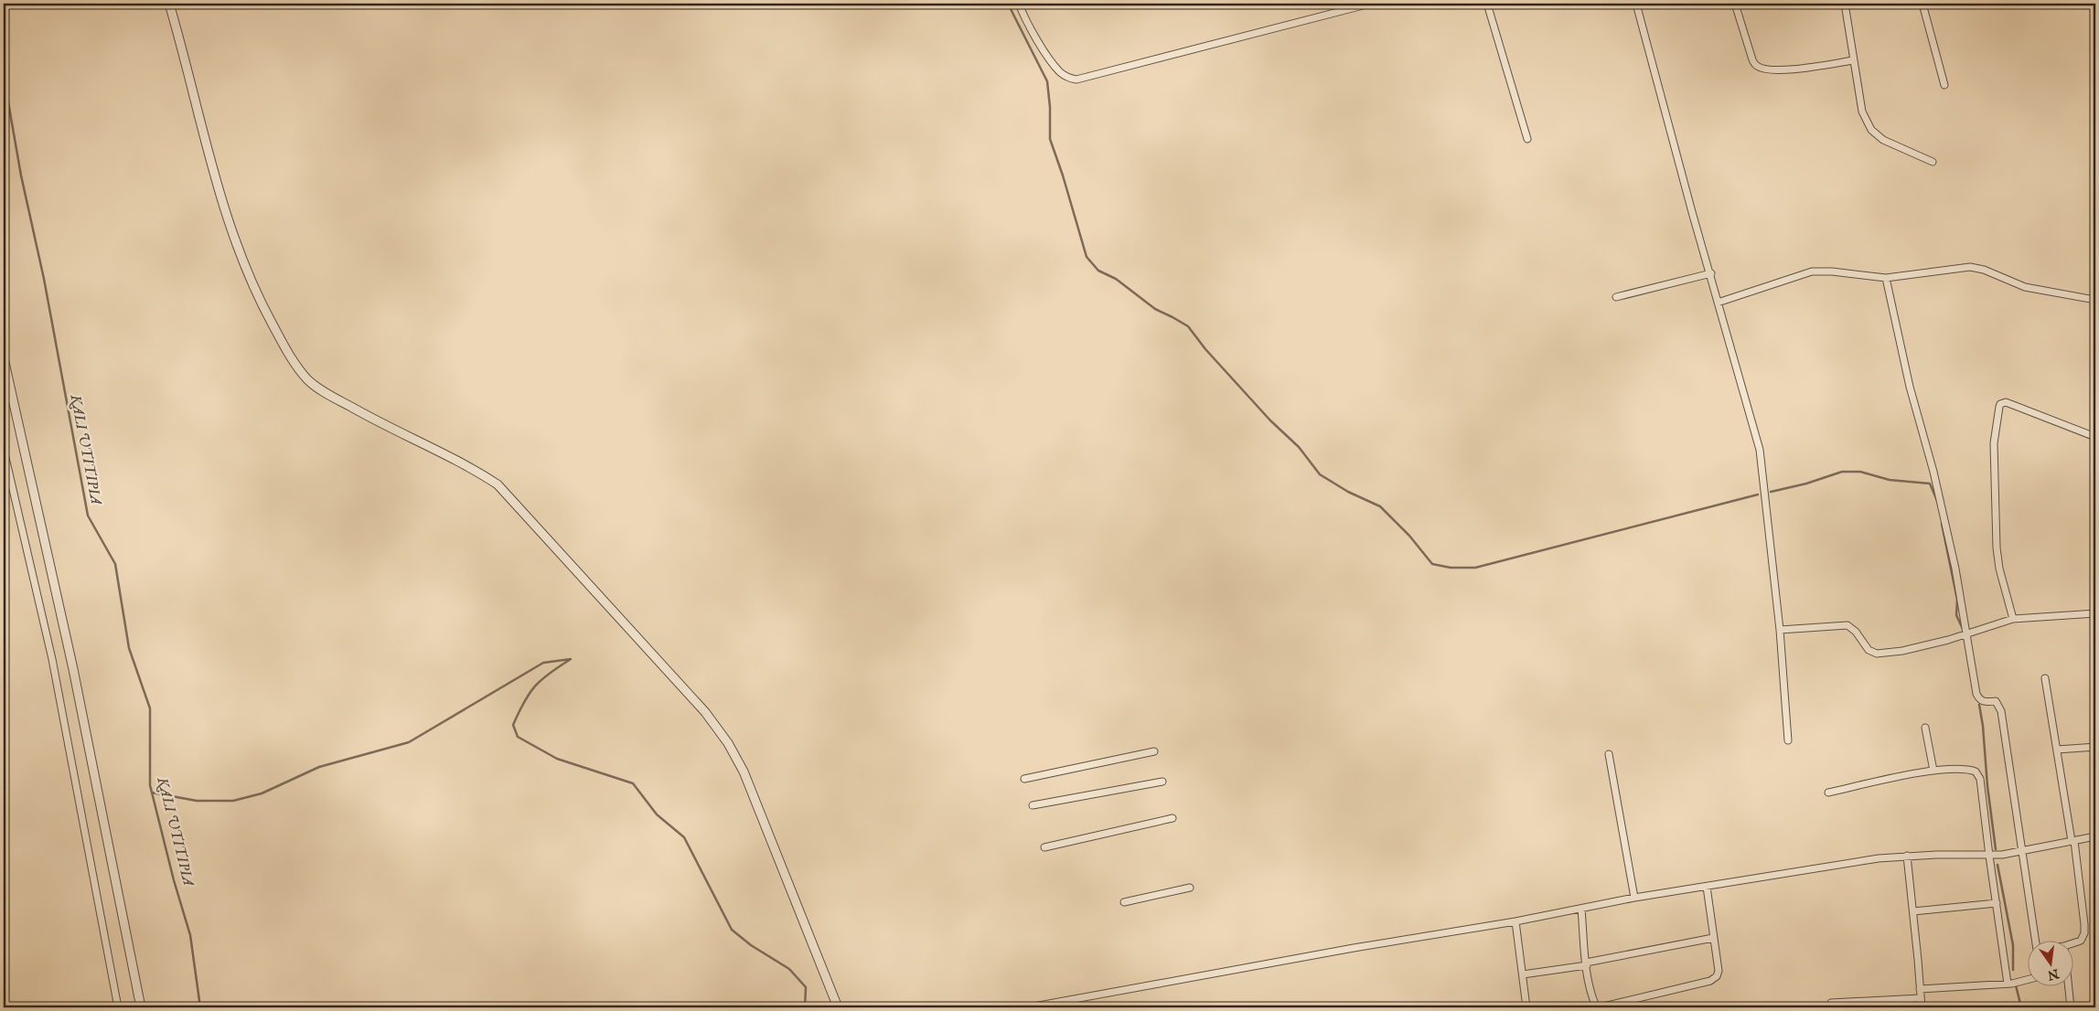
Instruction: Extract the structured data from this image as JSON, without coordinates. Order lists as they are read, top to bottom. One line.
{"water":["KALI UTITIPIA"],"north":"bottom"}
